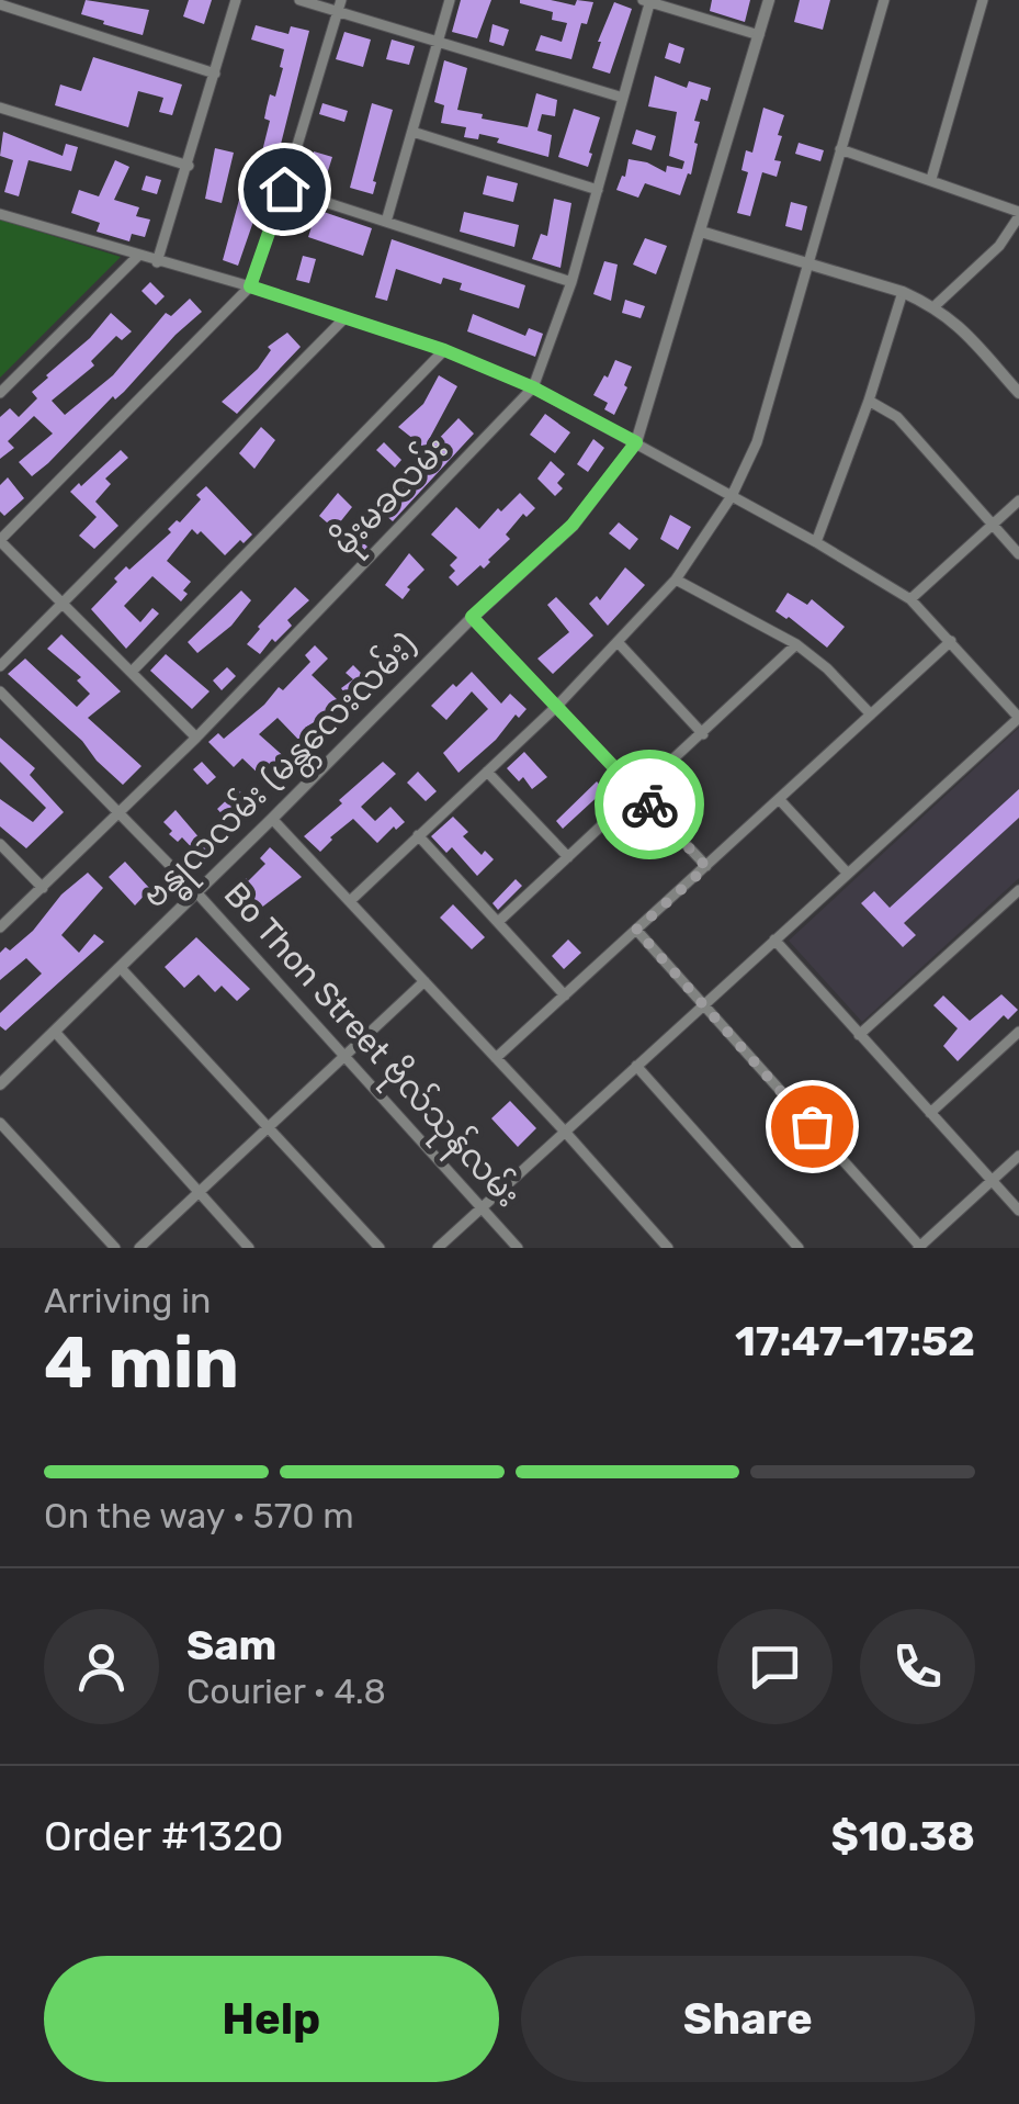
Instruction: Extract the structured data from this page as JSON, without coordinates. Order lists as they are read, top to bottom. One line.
{"streets":{"street":["မိုးမခလမ်း","ဗန္ဓုလလမ်း (မန္တလေးလမ်း)","Bo Thon Street ဗိုလ်သုန်လမ်း"]},"crossings":[["မိုးမခလမ်း","Bo Thon Street ဗိုလ်သုန်လမ်း"],["ဗန္ဓုလလမ်း (မန္တလေးလမ်း)","Bo Thon Street ဗိုလ်သုန်လမ်း"]],"page":{"heading":["4 min","Arriving in","17:47–17:52"],"panel":["Sam","Courier · 4.8","Order #1320","$10.38"],"bar":"On the way · 570 m","buttons":["Help","Share"]}}
